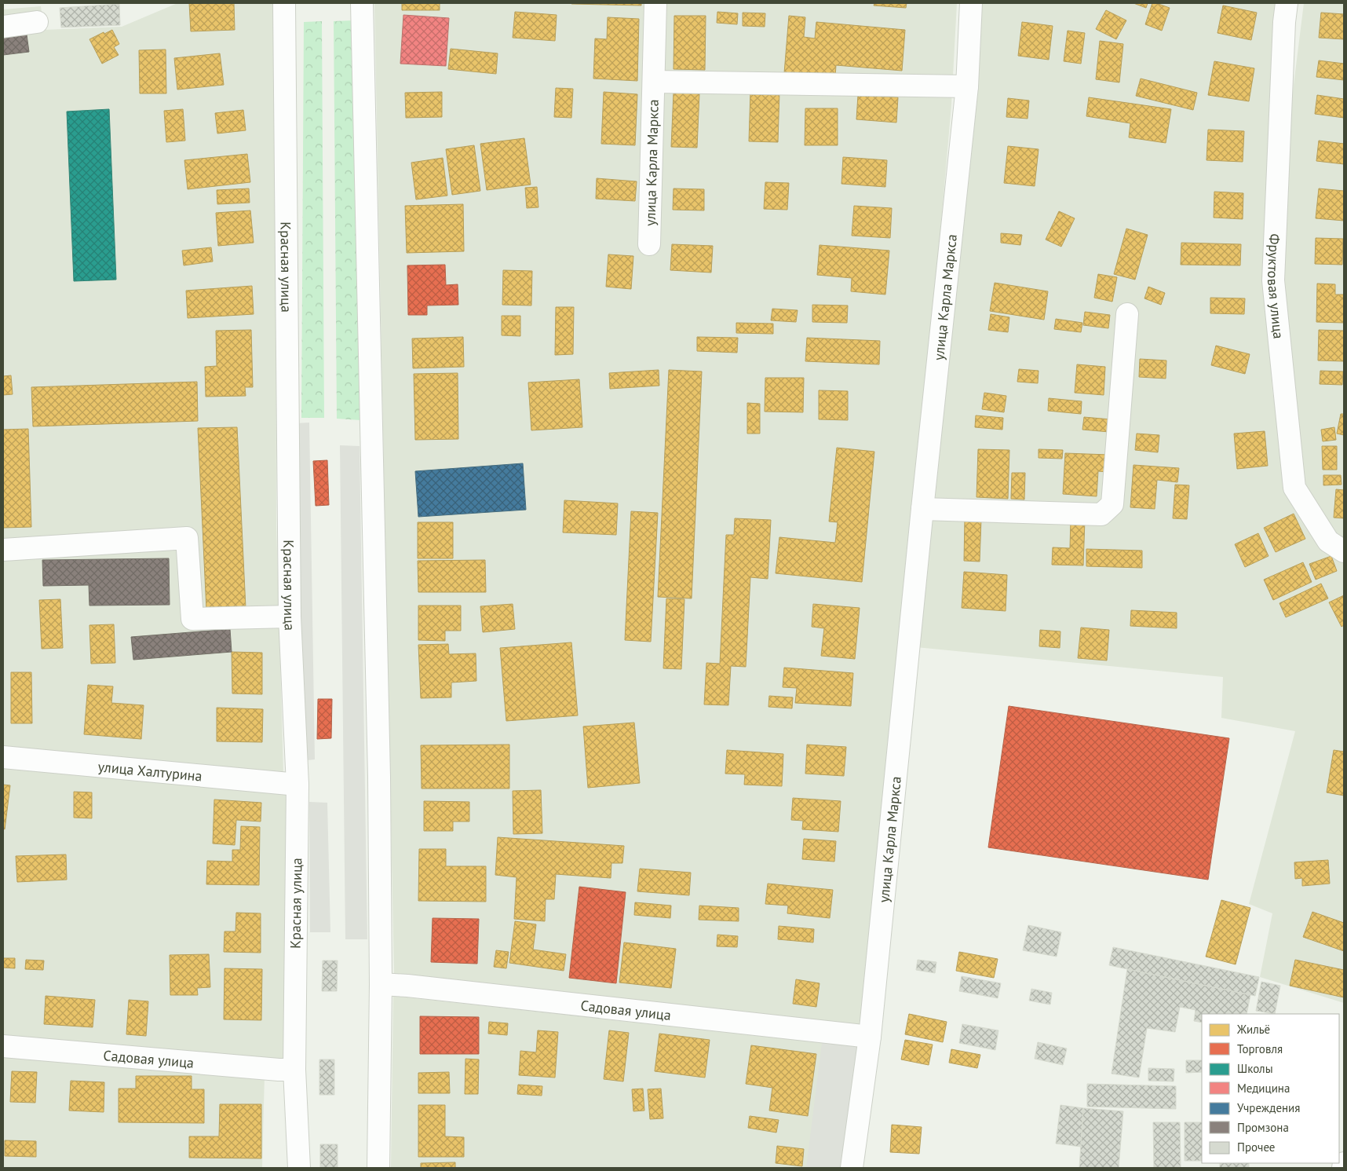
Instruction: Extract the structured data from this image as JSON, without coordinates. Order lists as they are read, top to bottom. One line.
{"streets":{"street":["улица Карла Маркса","Красная улица","Фруктовая улица","улица Халтурина","Садовая улица"]},"crossings":[["улица Карла Маркса","Садовая улица"],["Красная улица","улица Халтурина"],["Красная улица","Садовая улица"]],"legend":["Жильё","Торговля","Школы","Медицина","Учреждения","Промзона","Прочее"]}
